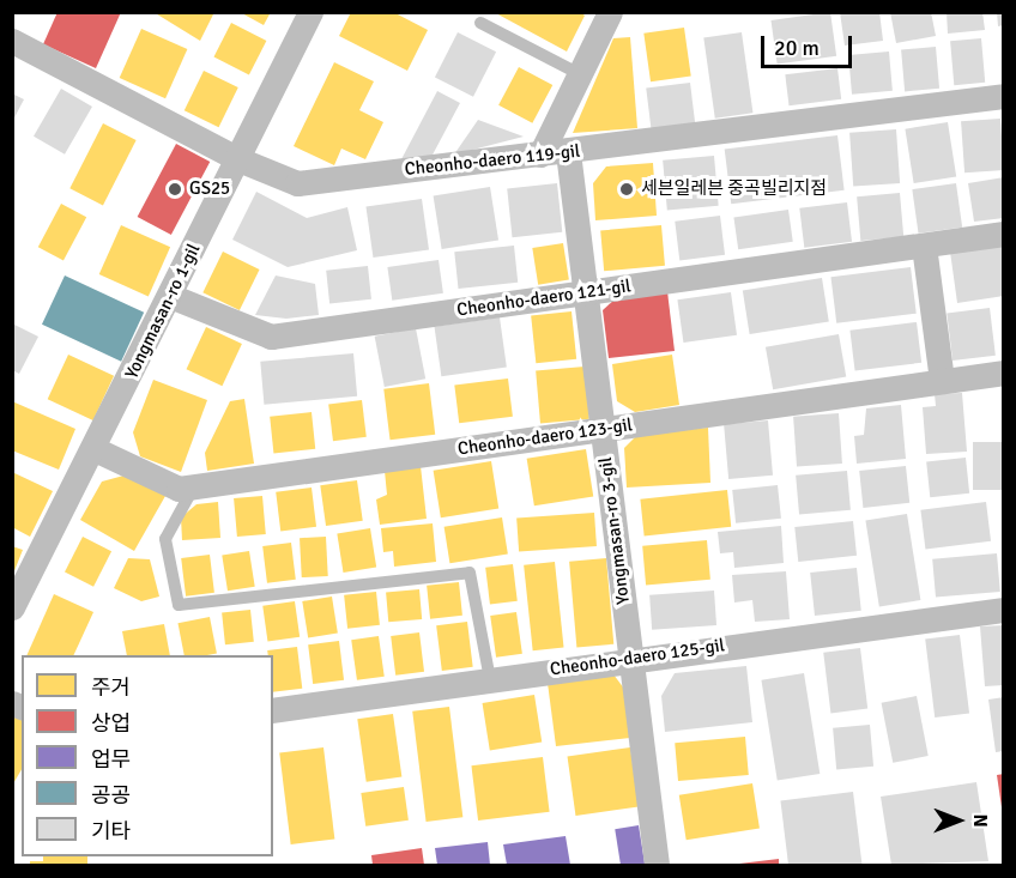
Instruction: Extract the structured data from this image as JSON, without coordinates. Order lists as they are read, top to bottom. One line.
{"streets":{"street":["Cheonho-daero 119-gil","Cheonho-daero 121-gil","Yongmasan-ro 1-gil","Cheonho-daero 123-gil","Yongmasan-ro 3-gil","Cheonho-daero 125-gil"]},"crossings":[["Cheonho-daero 119-gil","Yongmasan-ro 1-gil"],["Cheonho-daero 119-gil","Yongmasan-ro 3-gil"],["Cheonho-daero 121-gil","Yongmasan-ro 1-gil"],["Cheonho-daero 121-gil","Yongmasan-ro 3-gil"],["Yongmasan-ro 1-gil","Cheonho-daero 123-gil"],["Cheonho-daero 123-gil","Yongmasan-ro 3-gil"],["Yongmasan-ro 3-gil","Cheonho-daero 125-gil"]],"places":["GS25","세븐일레븐 중곡빌리지점"],"legend":["주거","상업","업무","공공","기타"],"scale_bar":"20 m","north":"right"}
